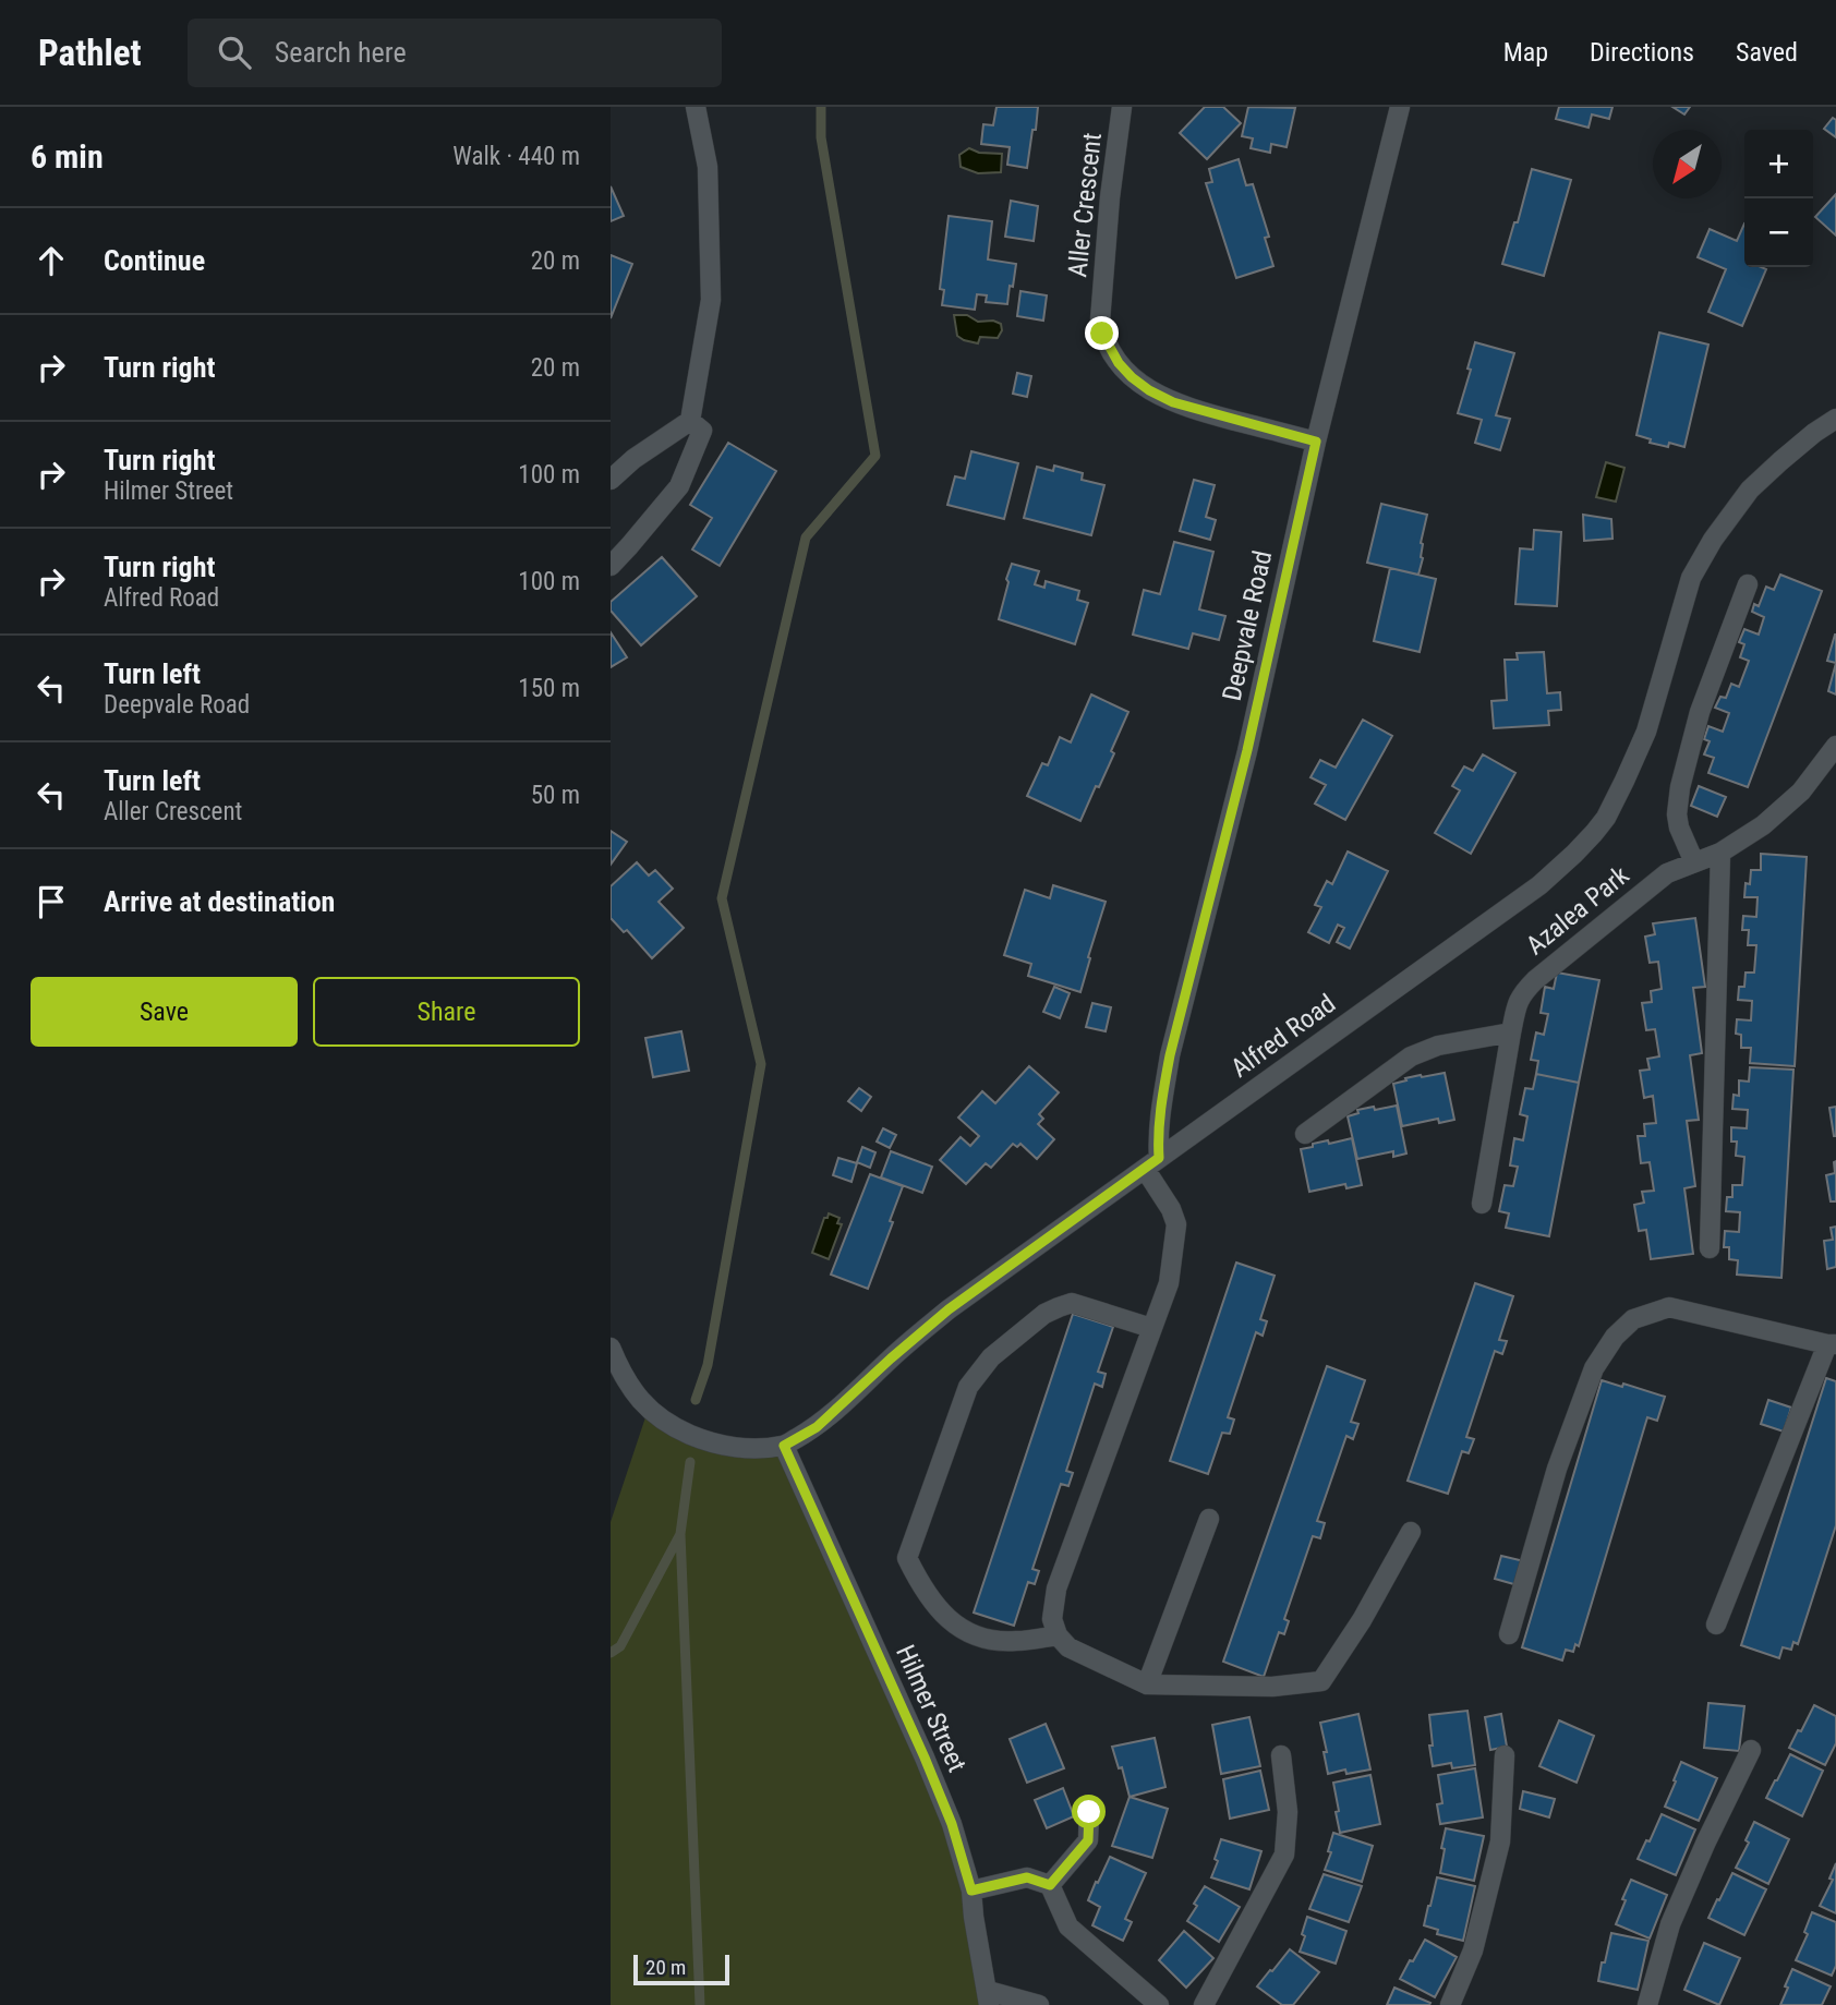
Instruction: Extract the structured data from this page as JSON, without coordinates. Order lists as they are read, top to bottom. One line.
{"streets":{"street":["Aller Crescent","Deepvale Road","Azalea Park","Alfred Road","Hilmer Street"]},"crossings":[["Aller Crescent","Deepvale Road"],["Deepvale Road","Alfred Road"],["Alfred Road","Hilmer Street"]],"scale_bar":"20 m","north":"bottom left","page":{"header":"Pathlet","search":"Search here","nav":["Map","Directions","Saved"],"heading":["6 min","Walk · 440 m"],"map_buttons":["+","−"],"list":[["Continue","20 m"],["Turn right","20 m"],["Turn right","Hilmer Street","100 m"],["Turn right","Alfred Road","100 m"],["Turn left","Deepvale Road","150 m"],["Turn left","Aller Crescent","50 m"],"Arrive at destination"],"buttons":["Save","Share"],"scale":"20 m"}}
